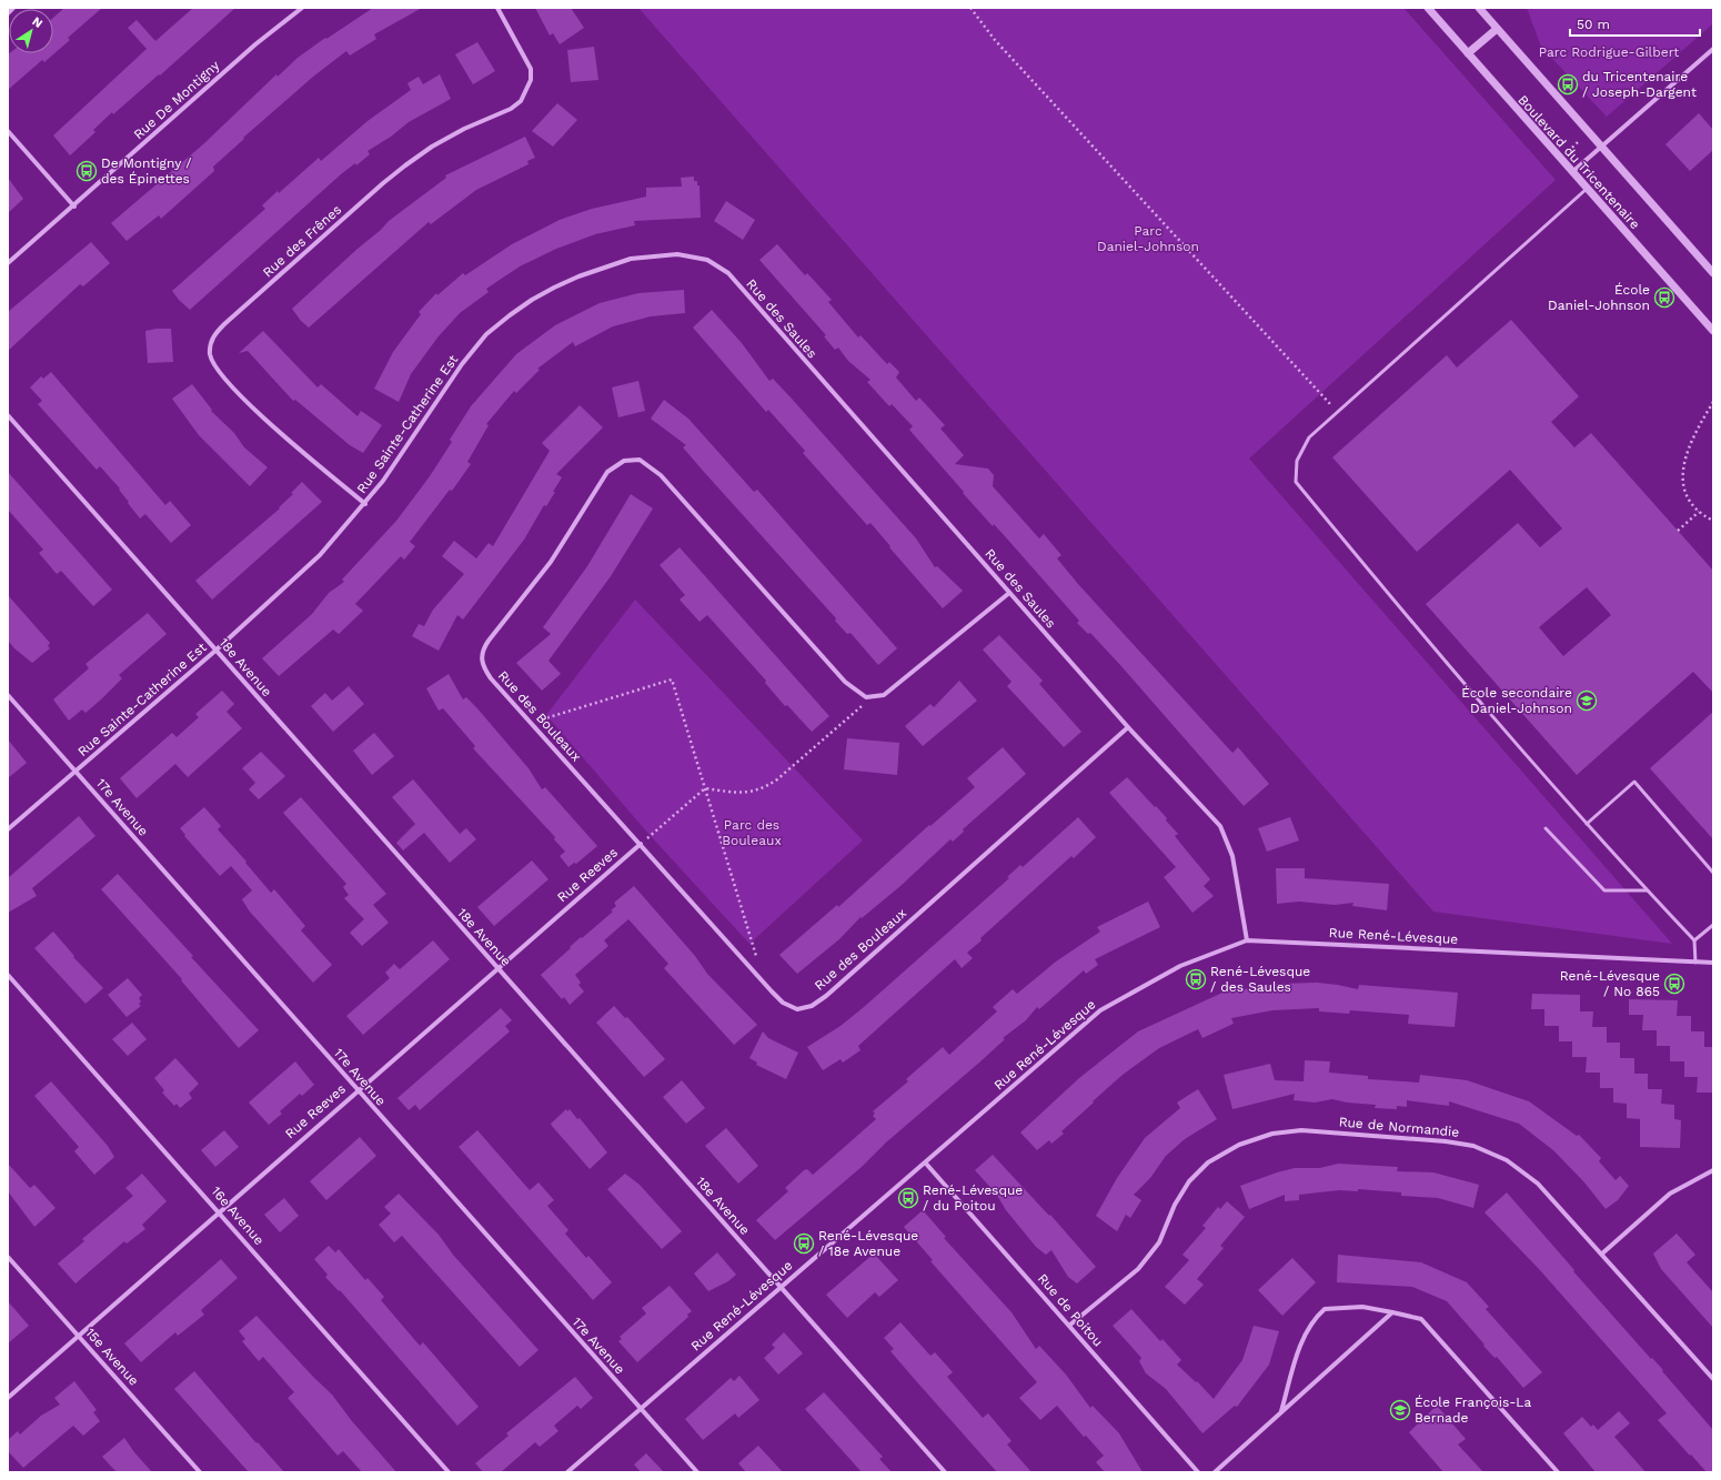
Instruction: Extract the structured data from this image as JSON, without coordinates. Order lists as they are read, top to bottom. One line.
{"streets":{"street":["Rue De Montigny","Boulevard du Tricentenaire","Rue des Frênes","Rue des Saules","Rue Sainte-Catherine Est","18e Avenue","Rue des Bouleaux","17e Avenue","Rue Reeves","Rue René-Lévesque","Rue de Normandie","16e Avenue","Rue de Poitou","15e Avenue"]},"crossings":[["Rue des Frênes","Rue Sainte-Catherine Est"],["Rue des Saules","Rue Sainte-Catherine Est"],["Rue des Saules","Rue des Bouleaux"],["Rue des Saules","Rue René-Lévesque"],["Rue Sainte-Catherine Est","18e Avenue"],["Rue Sainte-Catherine Est","17e Avenue"],["18e Avenue","Rue Reeves"],["18e Avenue","Rue René-Lévesque"],["Rue des Bouleaux","Rue Reeves"],["17e Avenue","Rue Reeves"],["17e Avenue","Rue René-Lévesque"],["Rue Reeves","16e Avenue"],["Rue Reeves","15e Avenue"],["Rue René-Lévesque","Rue de Poitou"],["Rue de Normandie","Rue de Poitou"]],"parks":["Parc Rodrigue-Gilbert","Parc Daniel-Johnson","Parc des Bouleaux"],"places":{"bus stop":["du Tricentenaire / Joseph-Dargent","De Montigny / des Épinettes","École Daniel-Johnson","René-Lévesque / des Saules","René-Lévesque / No 865","René-Lévesque / du Poitou","René-Lévesque / 18e Avenue"],"school or university":["École secondaire Daniel-Johnson","École François-La Bernade"]},"scale_bar":"50 m","north":"top right"}
